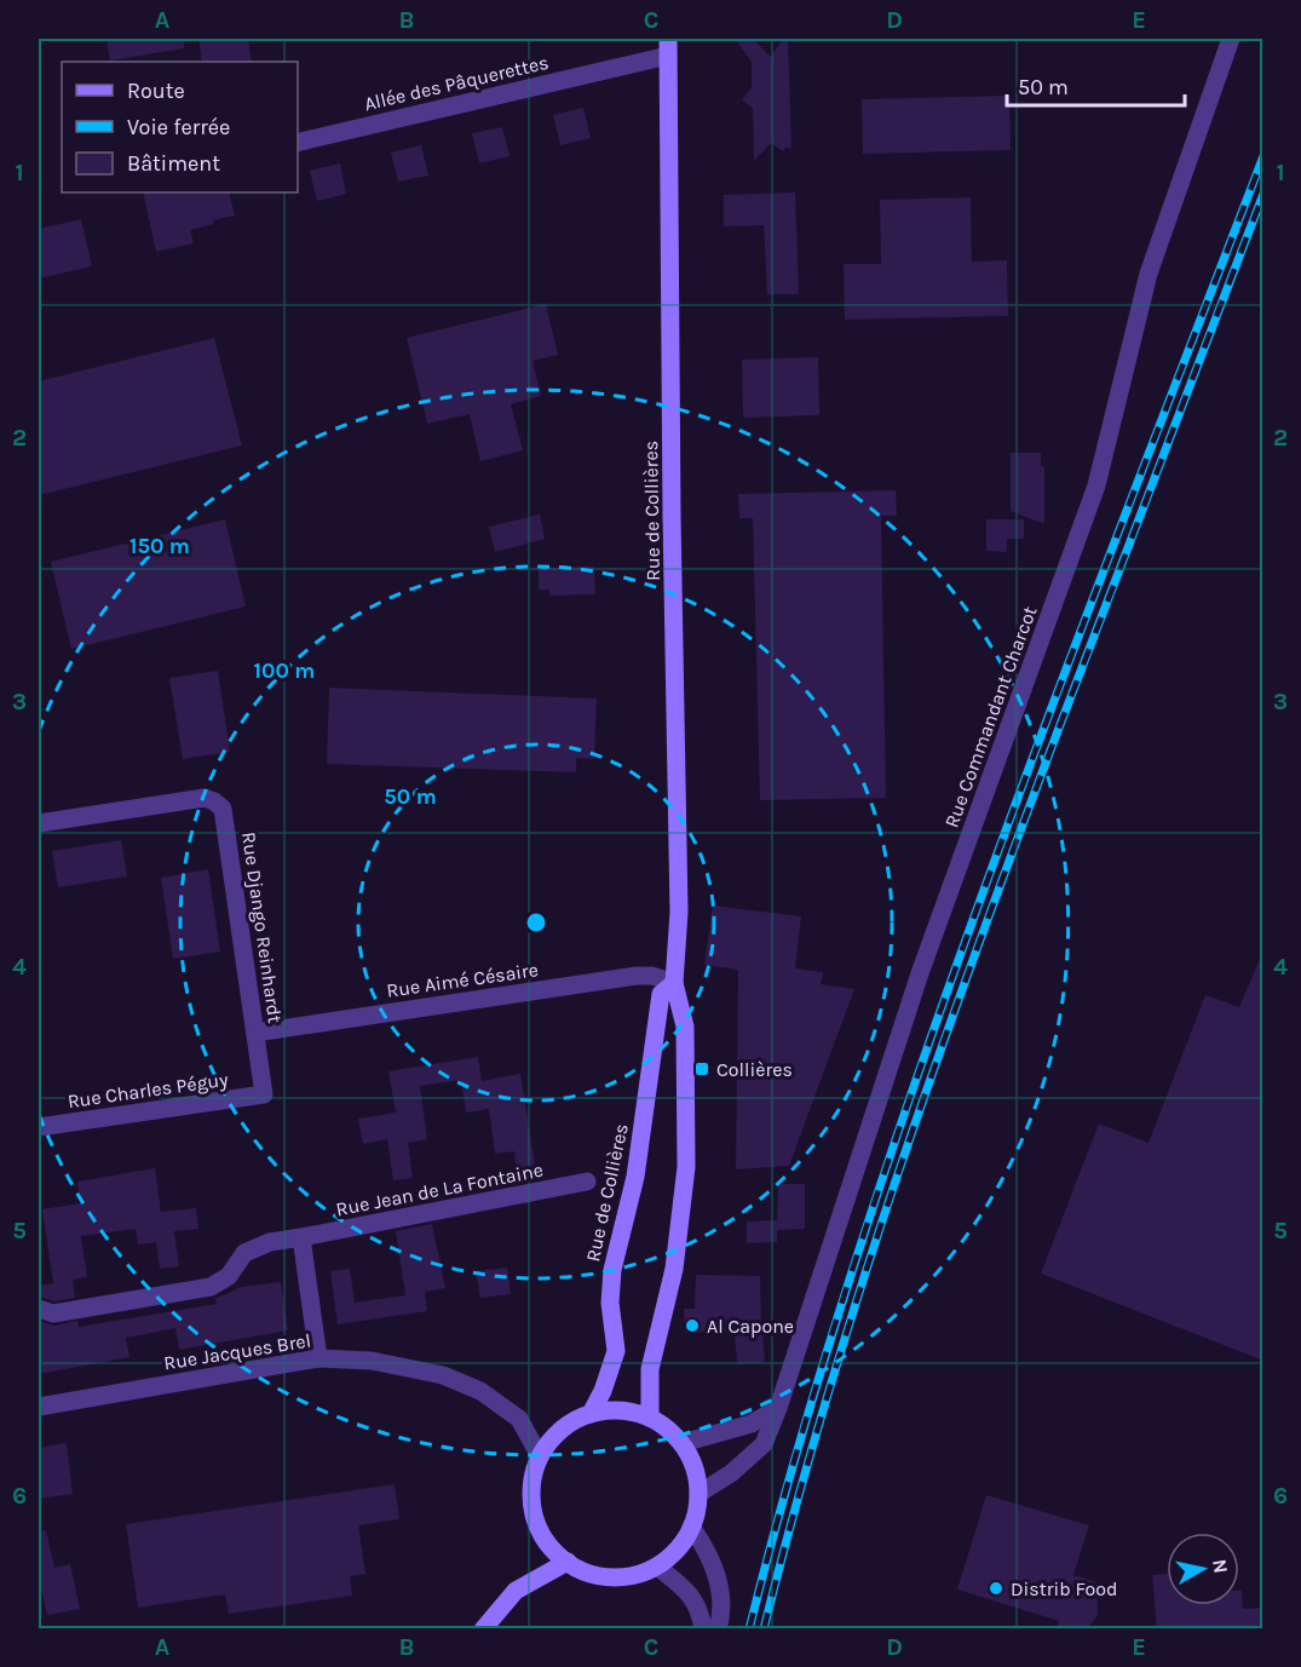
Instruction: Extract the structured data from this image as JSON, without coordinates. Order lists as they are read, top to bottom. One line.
{"streets":{"main road":["Rue de Collières"],"street":["Allée des Pâquerettes","Rue Commandant Charcot","Rue Django Reinhardt","Rue Aimé Césaire","Rue Charles Péguy","Rue Jean de La Fontaine","Rue Jacques Brel"]},"crossings":[["Allée des Pâquerettes","Rue de Collières"],["Rue de Collières","Rue Commandant Charcot"],["Rue de Collières","Rue Aimé Césaire"],["Rue de Collières","Rue Jacques Brel"],["Rue Commandant Charcot","Rue Jacques Brel"],["Rue Django Reinhardt","Rue Aimé Césaire"],["Rue Django Reinhardt","Rue Charles Péguy"]],"places":{"transit":["Collières"],"other":["Al Capone","Distrib Food"]},"legend":["Route","Voie ferrée","Bâtiment"],"scale_bar":"50 m","north":"right","grid":{"columns":["A","B","C","D","E"],"rows":["1","2","3","4","5","6"]},"rings":["150 m","100 m","50 m"]}
